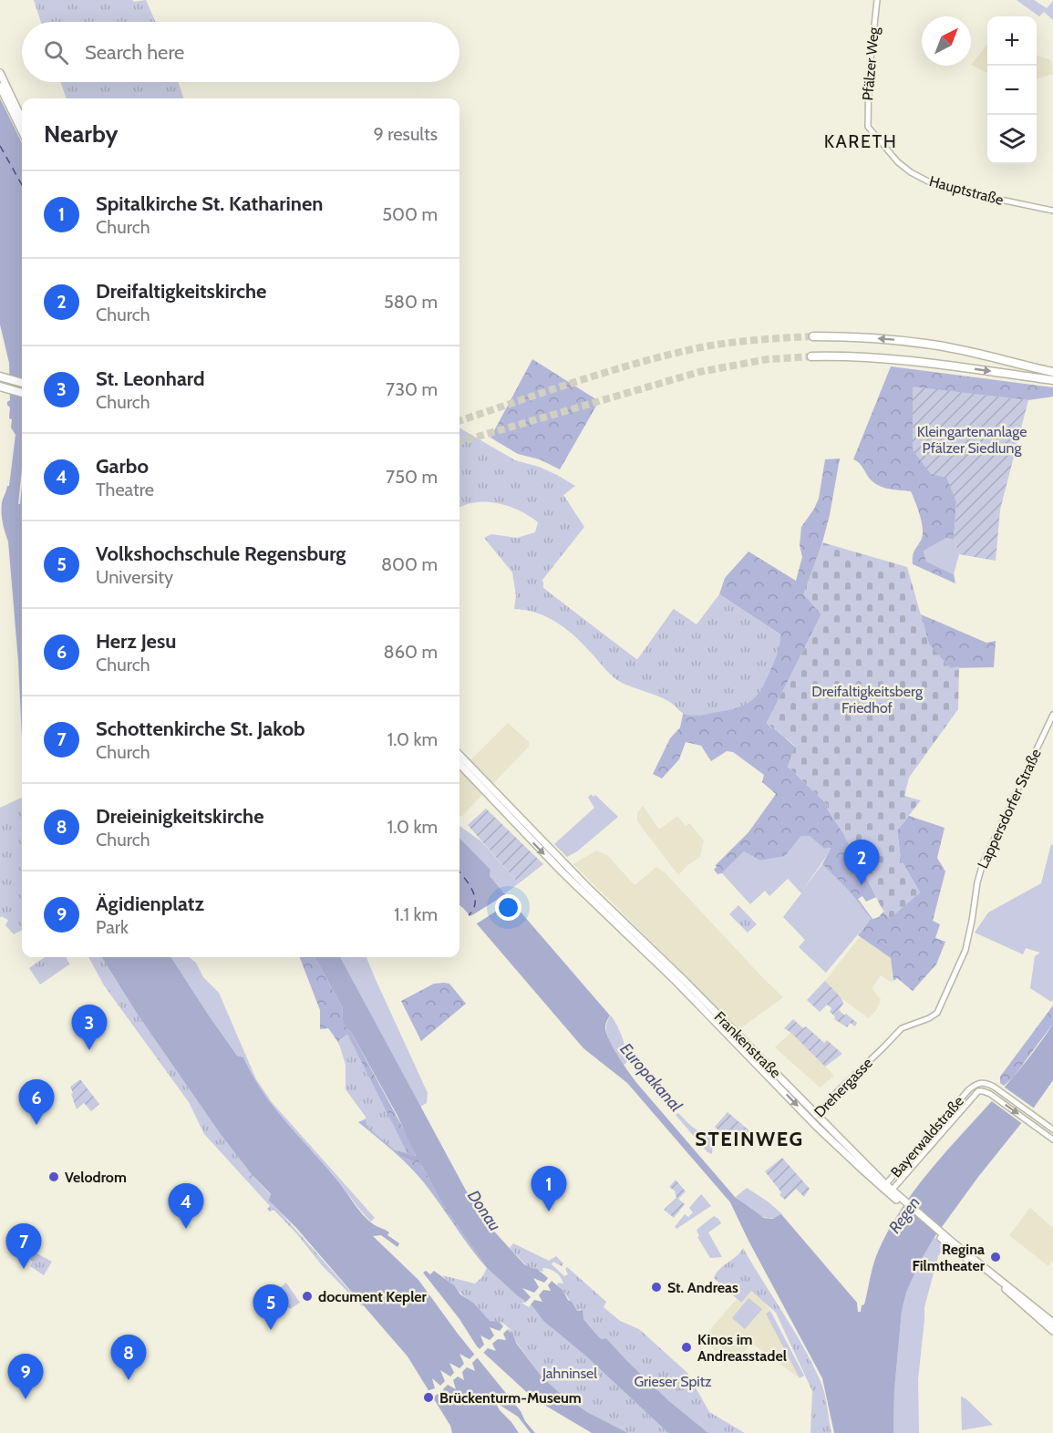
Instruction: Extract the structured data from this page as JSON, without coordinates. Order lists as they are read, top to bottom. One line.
{"streets":{"main road":["Frankenstraße"],"street":["Pfälzer Weg","Hauptstraße","Lappersdorfer Straße","Drehergasse","Bayerwaldstraße"]},"crossings":[["Pfälzer Weg","Hauptstraße"],["Lappersdorfer Straße","Drehergasse"],["Frankenstraße","Drehergasse"],["Frankenstraße","Bayerwaldstraße"]],"districts":["KARETH","STEINWEG"],"water":["Europakanal","Donau","Regen"],"parks":["Kleingartenanlage Pfälzer Siedlung","Dreifaltigkeitsberg Friedhof","Jahninsel","Grieser Spitz"],"places":["Velodrom","Regina Filmtheater","St. Andreas","document Kepler","Kinos im Andreasstadel","Brückenturm-Museum"],"north":"top right","page":{"map_buttons":["+","−"],"search":"Search here","heading":["Nearby","9 results"],"list":[{"mark":"1","name":"Spitalkirche St. Katharinen","note":"Church","value":"500 m"},{"mark":"2","name":"Dreifaltigkeitskirche","note":"Church","value":"580 m"},{"mark":"3","name":"St. Leonhard","note":"Church","value":"730 m"},{"mark":"4","name":"Garbo","note":"Theatre","value":"750 m"},{"mark":"5","name":"Volkshochschule Regensburg","note":"University","value":"800 m"},{"mark":"6","name":"Herz Jesu","note":"Church","value":"860 m"},{"mark":"7","name":"Schottenkirche St. Jakob","note":"Church","value":"1.0 km"},{"mark":"8","name":"Dreieinigkeitskirche","note":"Church","value":"1.0 km"},{"mark":"9","name":"Ägidienplatz","note":"Park","value":"1.1 km"}],"pins":["2","3","6","1","4","7","5","8","9"]}}
